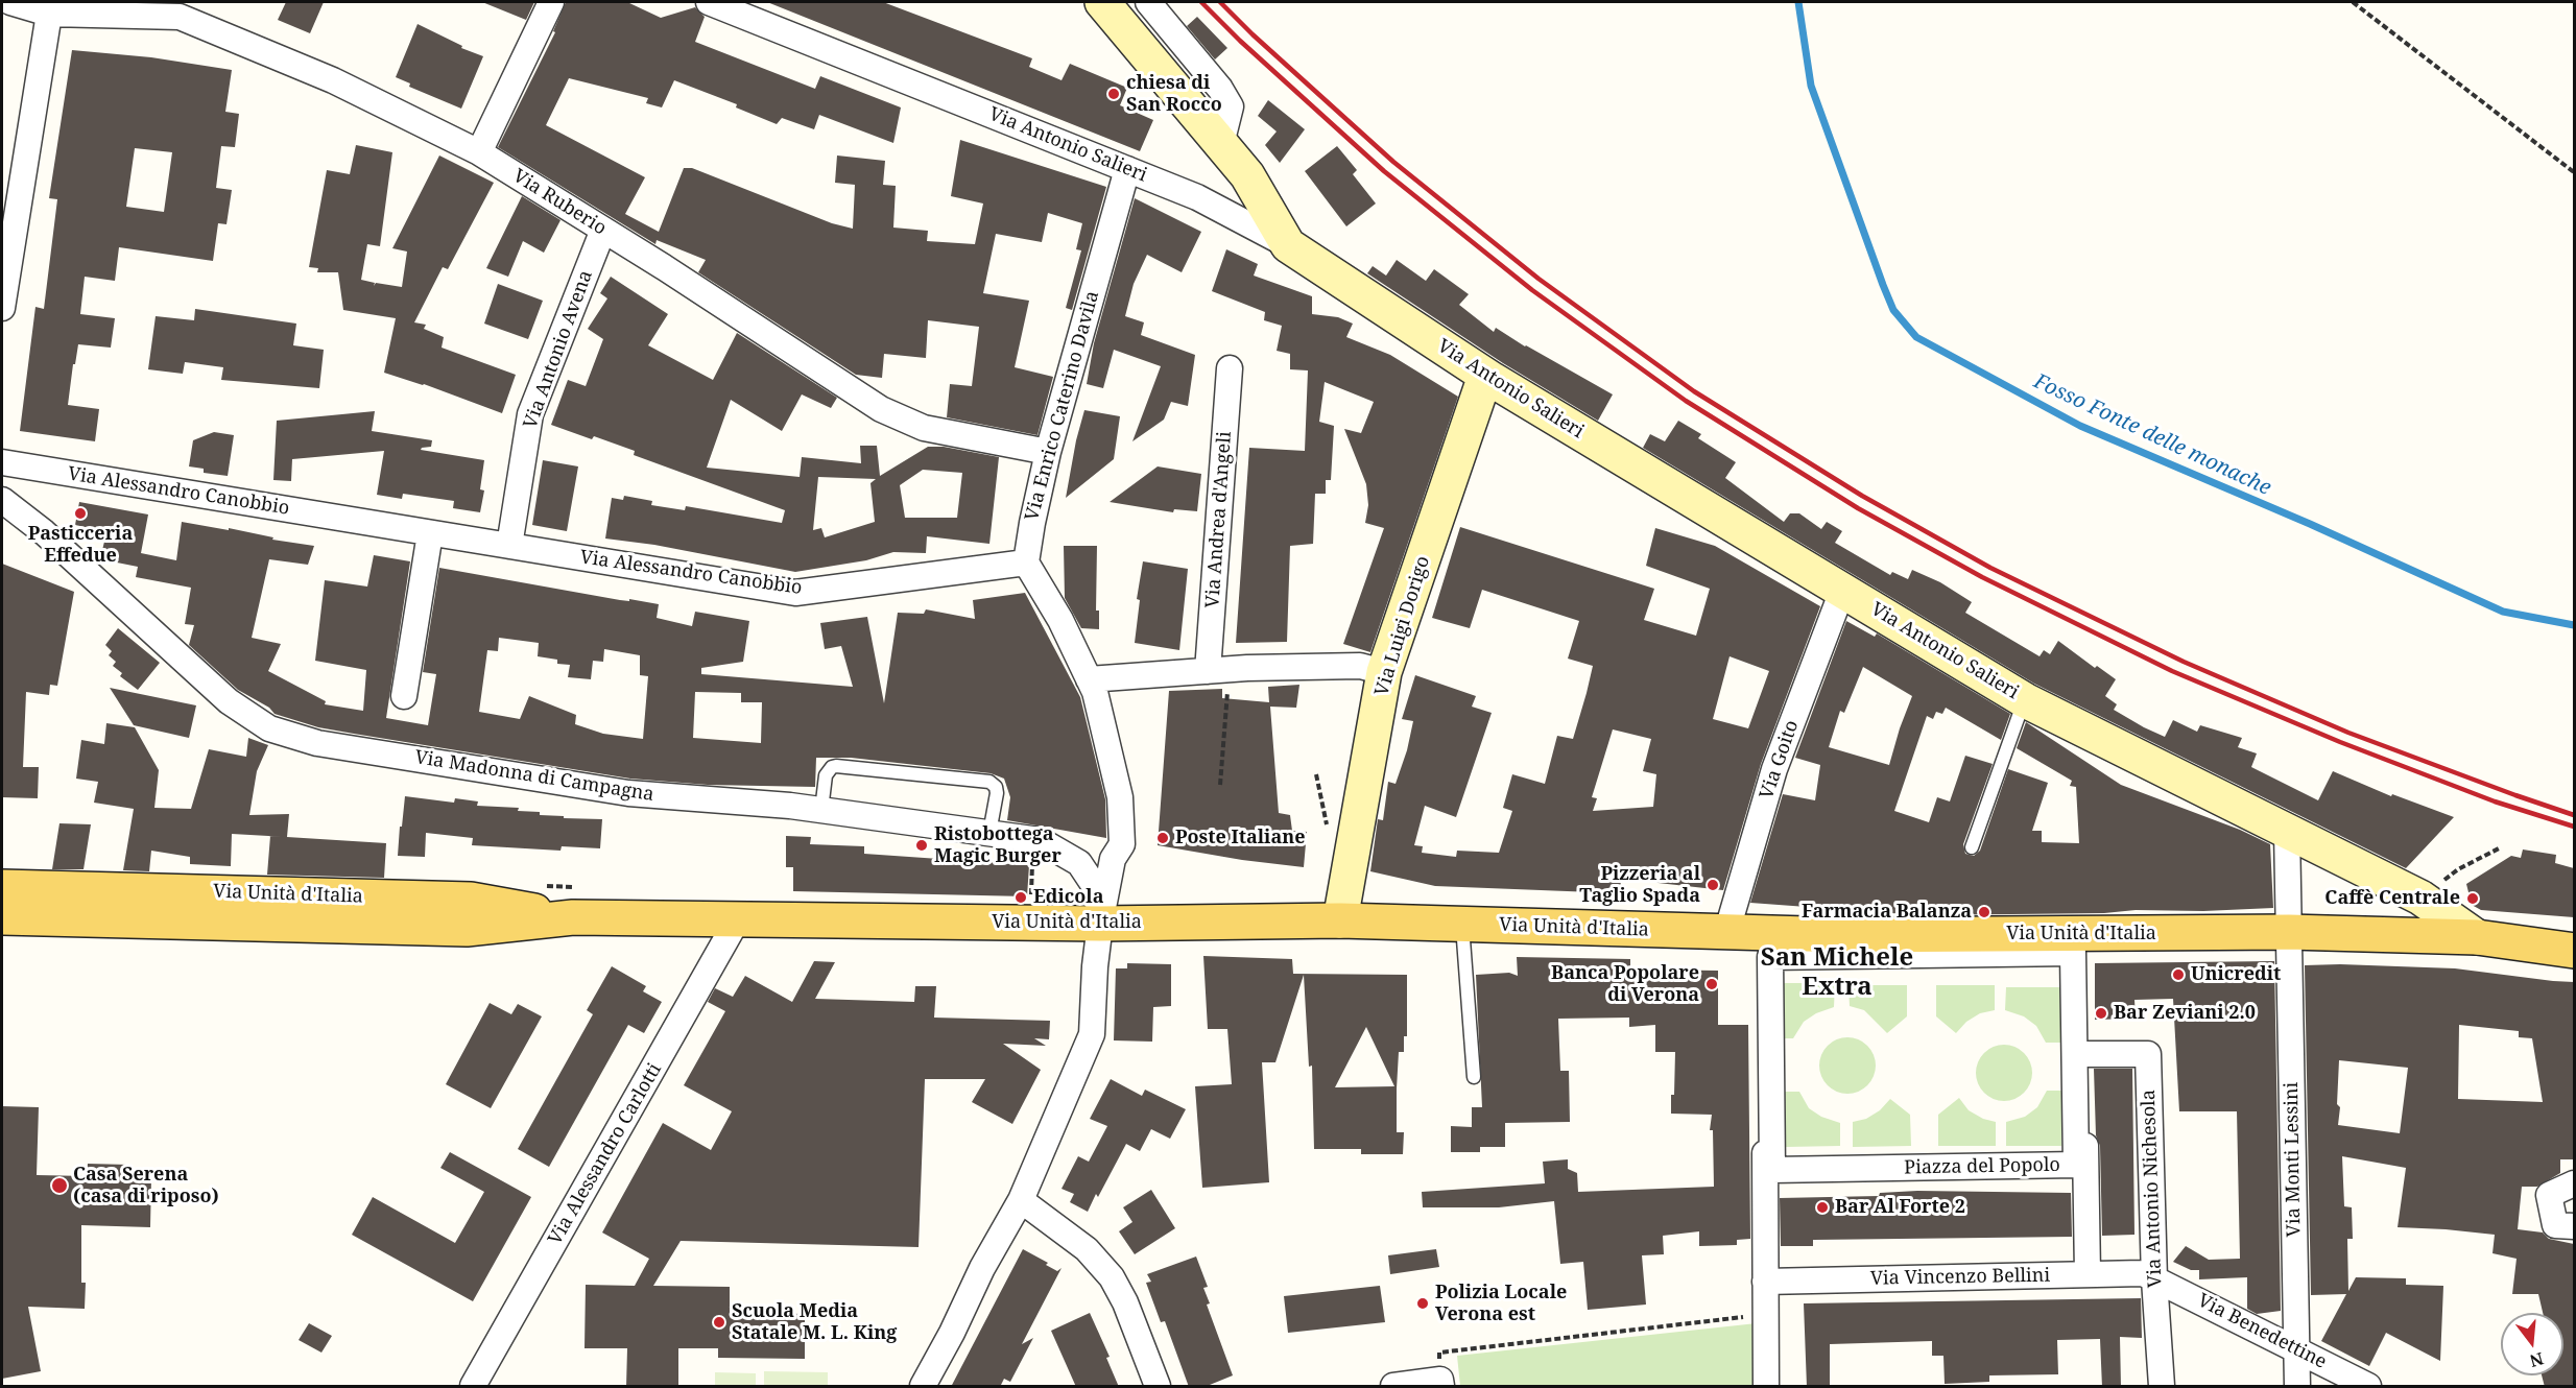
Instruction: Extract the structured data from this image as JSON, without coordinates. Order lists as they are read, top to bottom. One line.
{"streets":{"main road":["Via Unità d'Italia"],"street":["Via Antonio Salieri","Via Ruberio","Via Antonio Avena","Via Enrico Caterino Davila","Via Alessandro Canobbio","Via Andrea d'Angeli","Via Luigi Dorigo","Via Goito","Via Madonna di Campagna","Via Alessandro Carlotti","Via Monti Lessini","Piazza del Popolo","Via Antonio Nichesola","Via Vincenzo Bellini","Via Benedettine"]},"crossings":[["Via Antonio Salieri","Via Enrico Caterino Davila"],["Via Antonio Salieri","Via Luigi Dorigo"],["Via Antonio Salieri","Via Goito"],["Via Antonio Salieri","Via Unità d'Italia"],["Via Antonio Salieri","Via Monti Lessini"],["Via Ruberio","Via Antonio Avena"],["Via Ruberio","Via Enrico Caterino Davila"],["Via Antonio Avena","Via Alessandro Canobbio"],["Via Enrico Caterino Davila","Via Alessandro Canobbio"],["Via Luigi Dorigo","Via Unità d'Italia"],["Via Goito","Via Unità d'Italia"],["Via Unità d'Italia","Via Alessandro Carlotti"],["Via Unità d'Italia","Via Monti Lessini"],["Via Unità d'Italia","Piazza del Popolo"],["Via Monti Lessini","Via Benedettine"],["Piazza del Popolo","Via Antonio Nichesola"],["Piazza del Popolo","Via Vincenzo Bellini"],["Via Antonio Nichesola","Via Vincenzo Bellini"],["Via Antonio Nichesola","Via Benedettine"],["Via Vincenzo Bellini","Via Benedettine"]],"districts":["San Michele Extra"],"water":["Fosso Fonte delle monache"],"places":["chiesa di San Rocco","Pasticceria Effedue","Poste Italiane","Ristobottega Magic Burger","Pizzeria al Taglio Spada","Edicola","Caffè Centrale","Farmacia Balanza","Unicredit","Banca Popolare di Verona","Bar Zeviani 2.0","Casa Serena (casa di riposo)","Bar Al Forte 2","Polizia Locale Verona est","Scuola Media Statale M. L. King"],"north":"bottom"}
